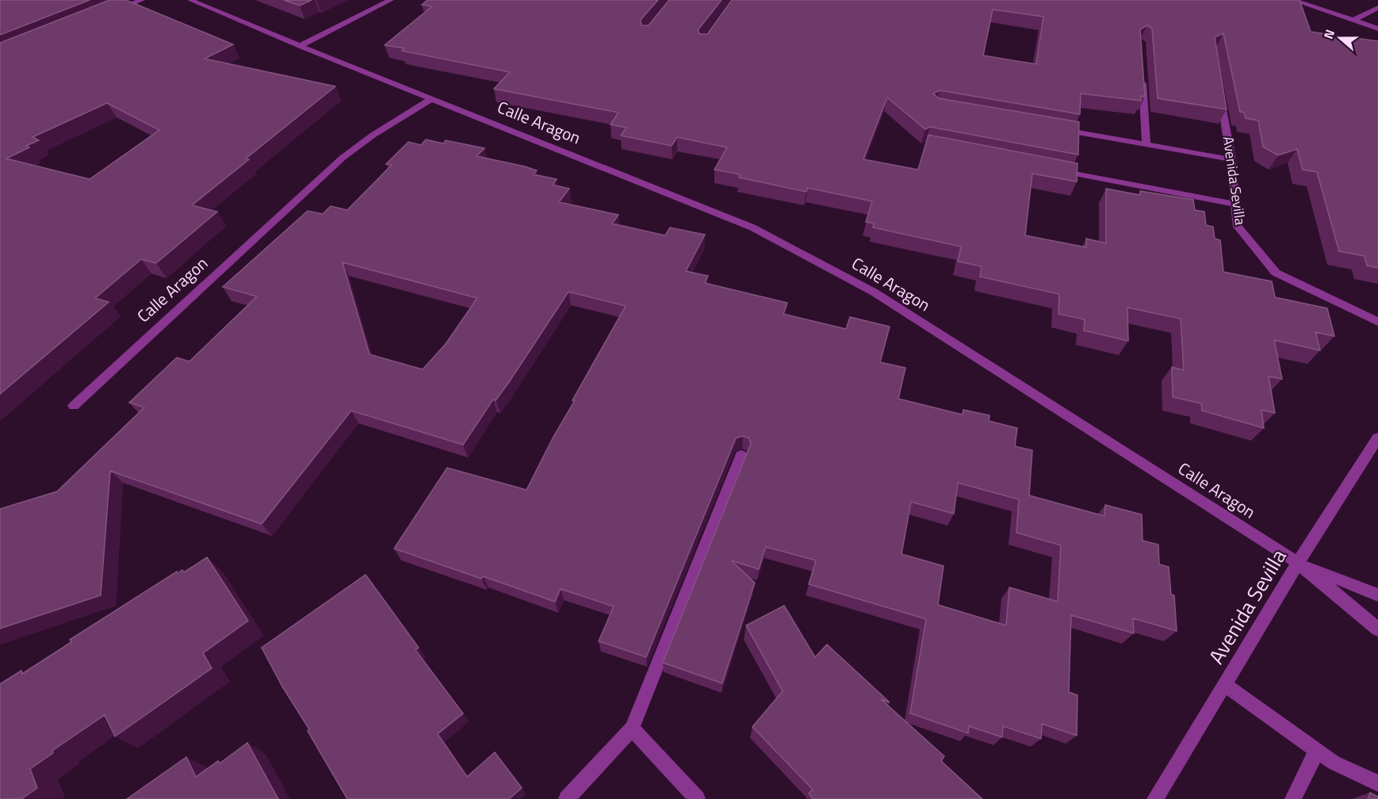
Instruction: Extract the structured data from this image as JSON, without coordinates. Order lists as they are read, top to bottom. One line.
{"streets":{"street":["Calle Aragon","Avenida Sevilla"]},"crossings":[["Calle Aragon","Avenida Sevilla"]],"north":"left"}
